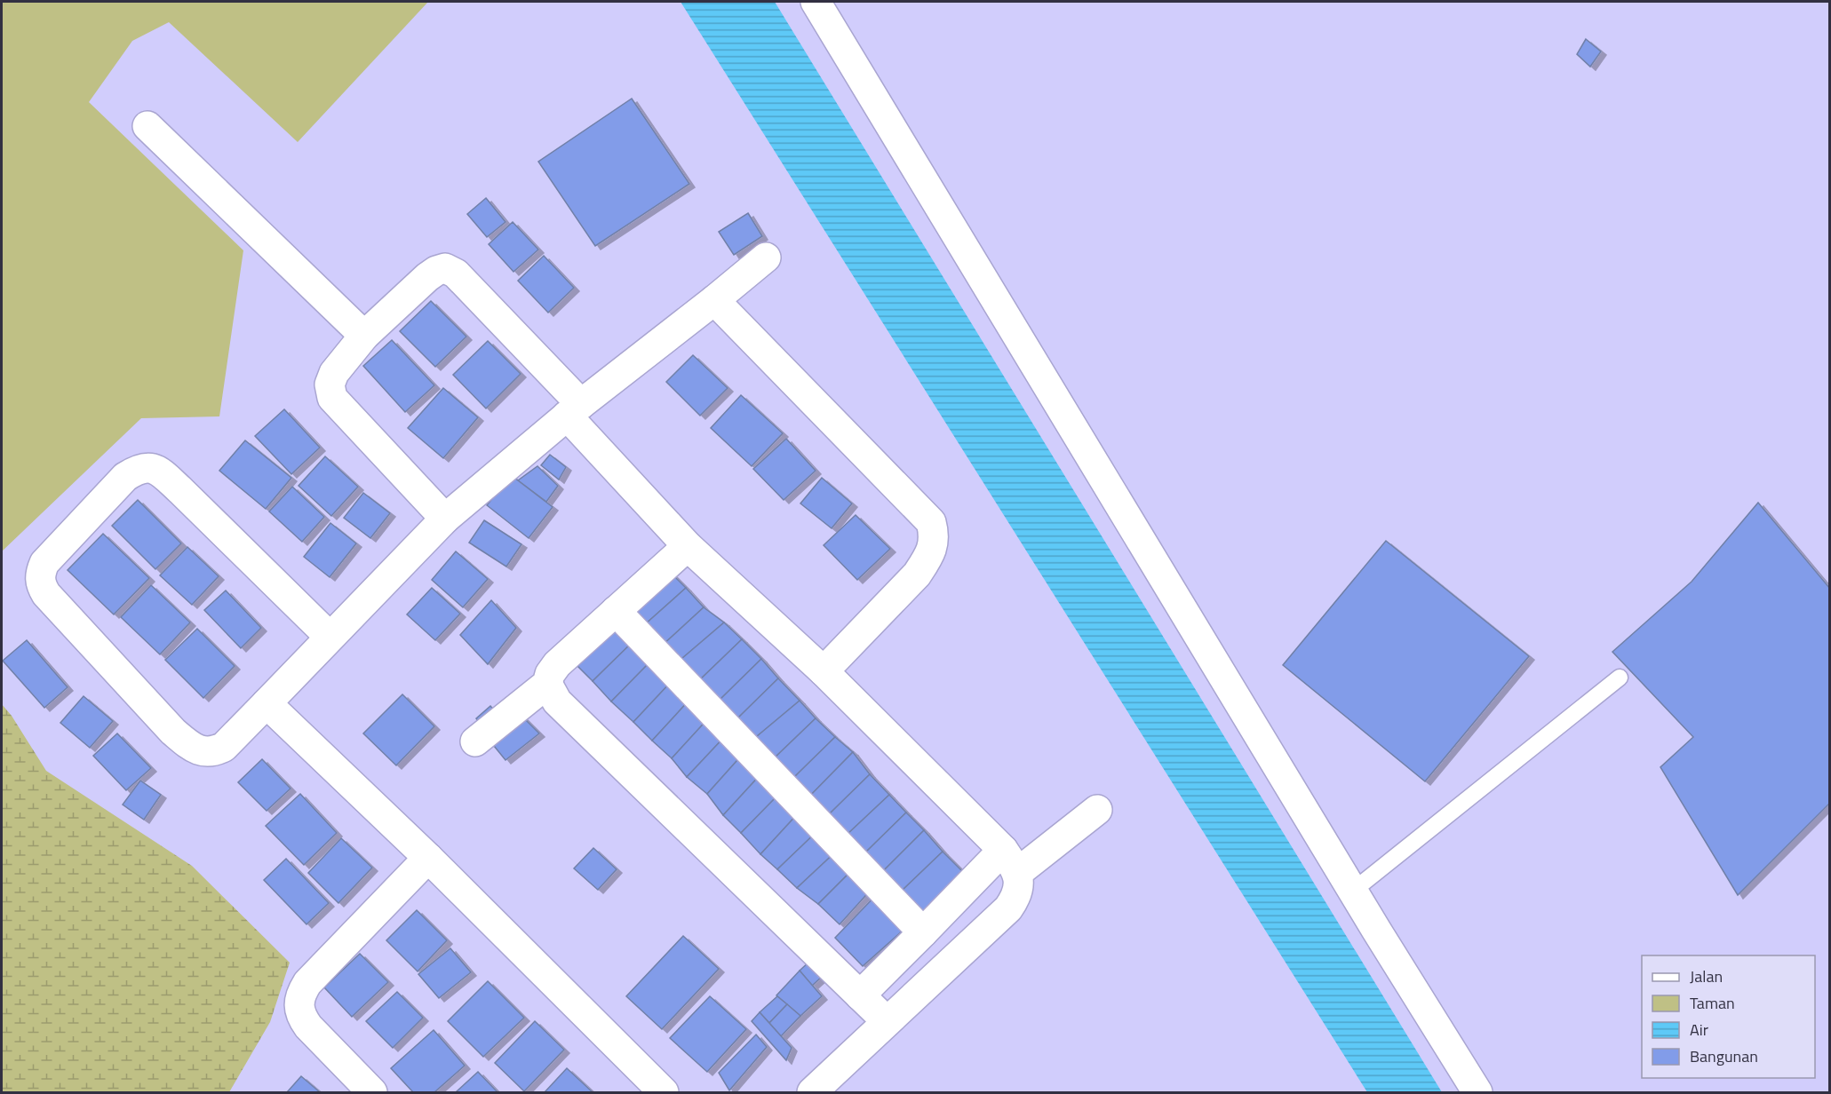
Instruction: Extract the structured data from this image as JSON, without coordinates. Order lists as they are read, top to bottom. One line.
{"legend":["Jalan","Taman","Air","Bangunan"]}
